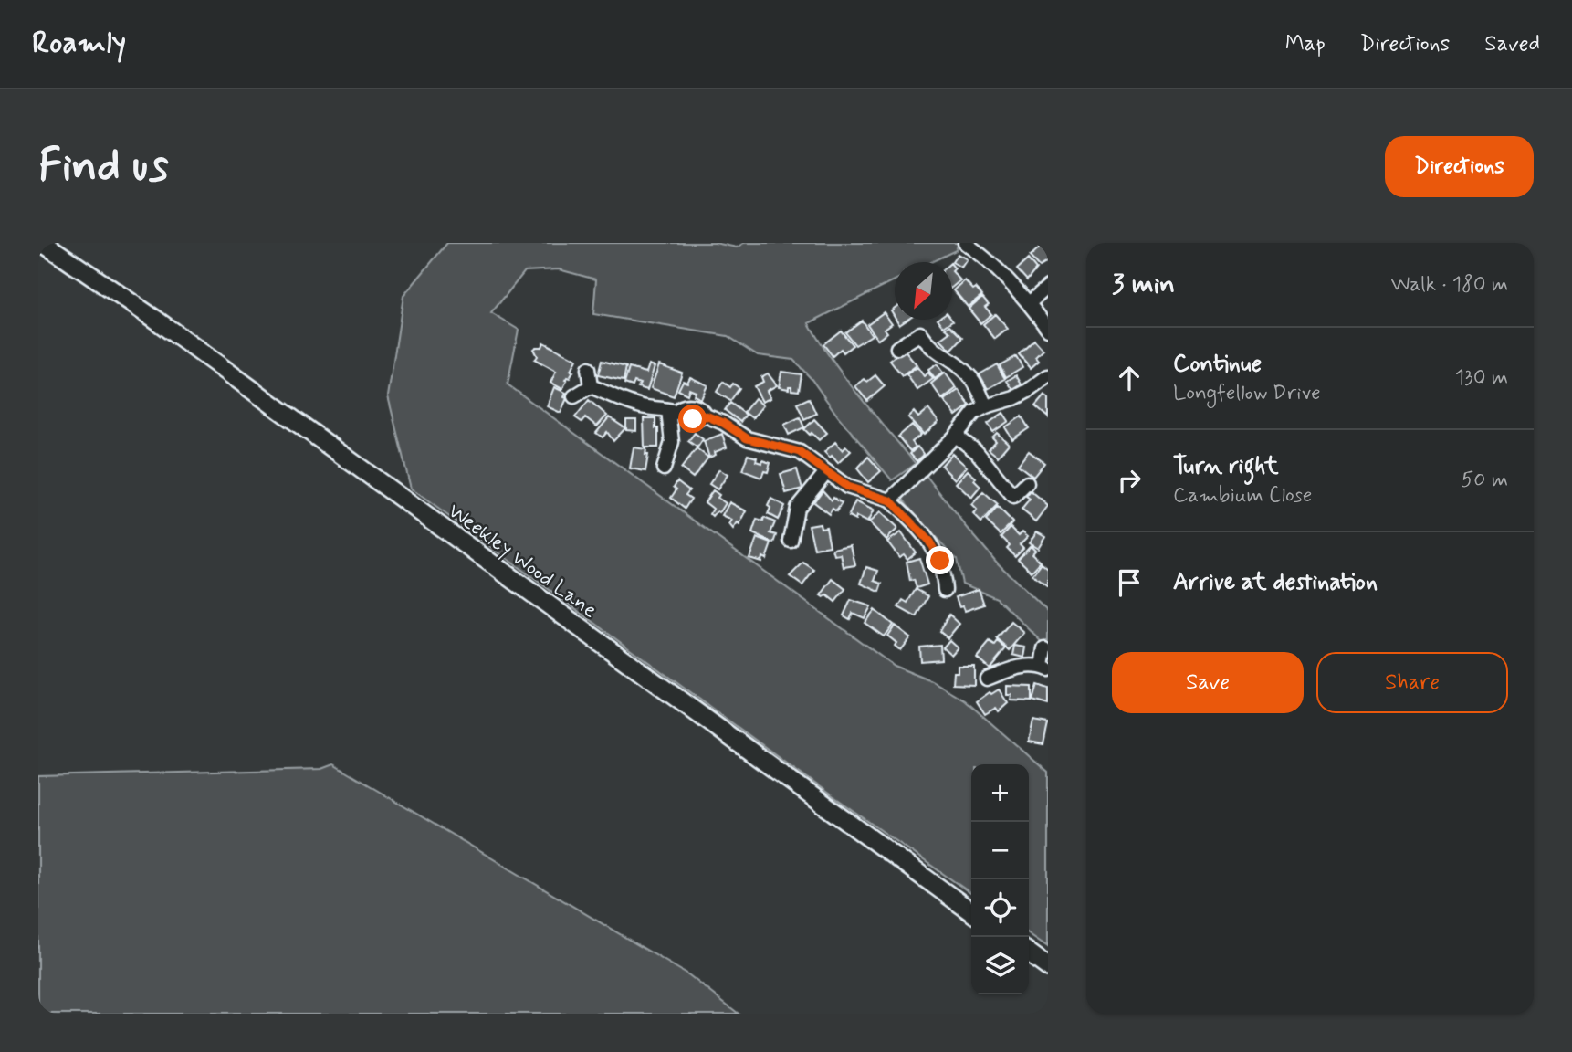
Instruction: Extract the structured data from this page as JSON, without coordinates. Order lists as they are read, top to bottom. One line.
{"streets":{"main road":["Weekley Wood Lane"]},"north":"bottom left","page":{"header":"Roamly","nav":["Map","Directions","Saved"],"buttons":["Directions",["Save","Share"]],"title":"Find us","heading":["3 min","Walk · 180 m"],"list":[["Continue","Longfellow Drive","130 m"],["Turn right","Cambium Close","50 m"],"Arrive at destination"],"map_buttons":["+","−"]}}
